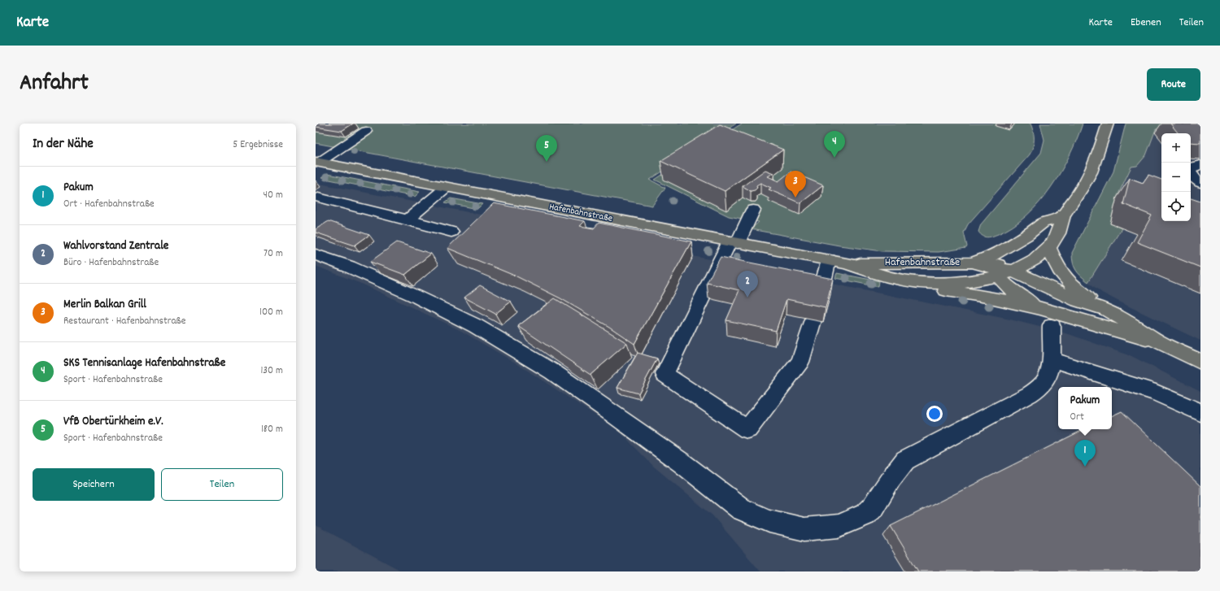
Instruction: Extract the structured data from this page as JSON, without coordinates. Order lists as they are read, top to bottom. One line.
{"streets":{"main road":["Hafenbahnstraße"]},"page":{"header":"Karte","nav":["Karte","Ebenen","Teilen"],"title":"Anfahrt","buttons":["Route",["Speichern","Teilen"]],"heading":["In der Nähe","5 Ergebnisse"],"pins":["4","5","3","2","1"],"map_buttons":["+","−"],"list":[{"mark":"1","name":"Pakum","note":"Ort · Hafenbahnstraße","value":"40 m"},{"mark":"2","name":"Wahlvorstand Zentrale","note":"Büro · Hafenbahnstraße","value":"70 m"},{"mark":"3","name":"Merlin Balkan Grill","note":"Restaurant · Hafenbahnstraße","value":"100 m"},{"mark":"4","name":"SKS Tennisanlage Hafenbahnstraße","note":"Sport · Hafenbahnstraße","value":"130 m"},{"mark":"5","name":"VfB Obertürkheim e.V.","note":"Sport · Hafenbahnstraße","value":"180 m"}],"popup":["Pakum","Ort"]}}
